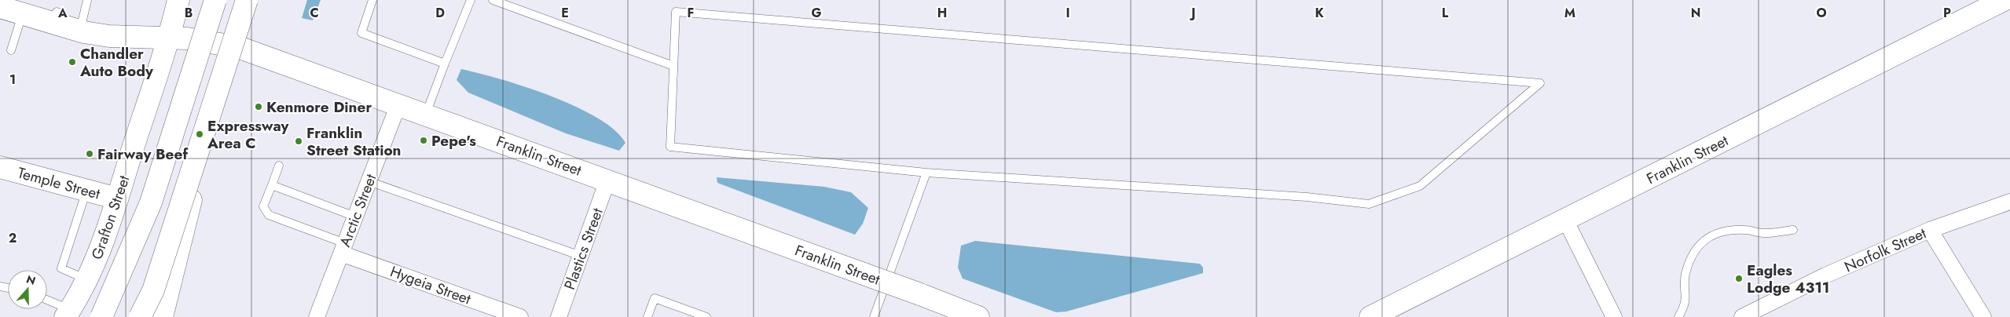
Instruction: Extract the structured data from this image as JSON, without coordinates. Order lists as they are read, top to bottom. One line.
{"streets":{"main road":["Franklin Street","Temple Street","Grafton Street"],"street":["Arctic Street","Plastics Street","Norfolk Street","Hygeia Street"]},"crossings":[["Franklin Street","Arctic Street"],["Franklin Street","Grafton Street"],["Franklin Street","Plastics Street"],["Temple Street","Grafton Street"],["Arctic Street","Hygeia Street"]],"places":["Chandler Auto Body","Kenmore Diner","Expressway Area C","Pepe's","Franklin Street Station","Fairway Beef","Eagles Lodge 4311"],"north":"top","grid":{"columns":["A","B","C","D","E","F","G","H","I","J","K","L","M","N","O","P"],"rows":["1","2"]}}
